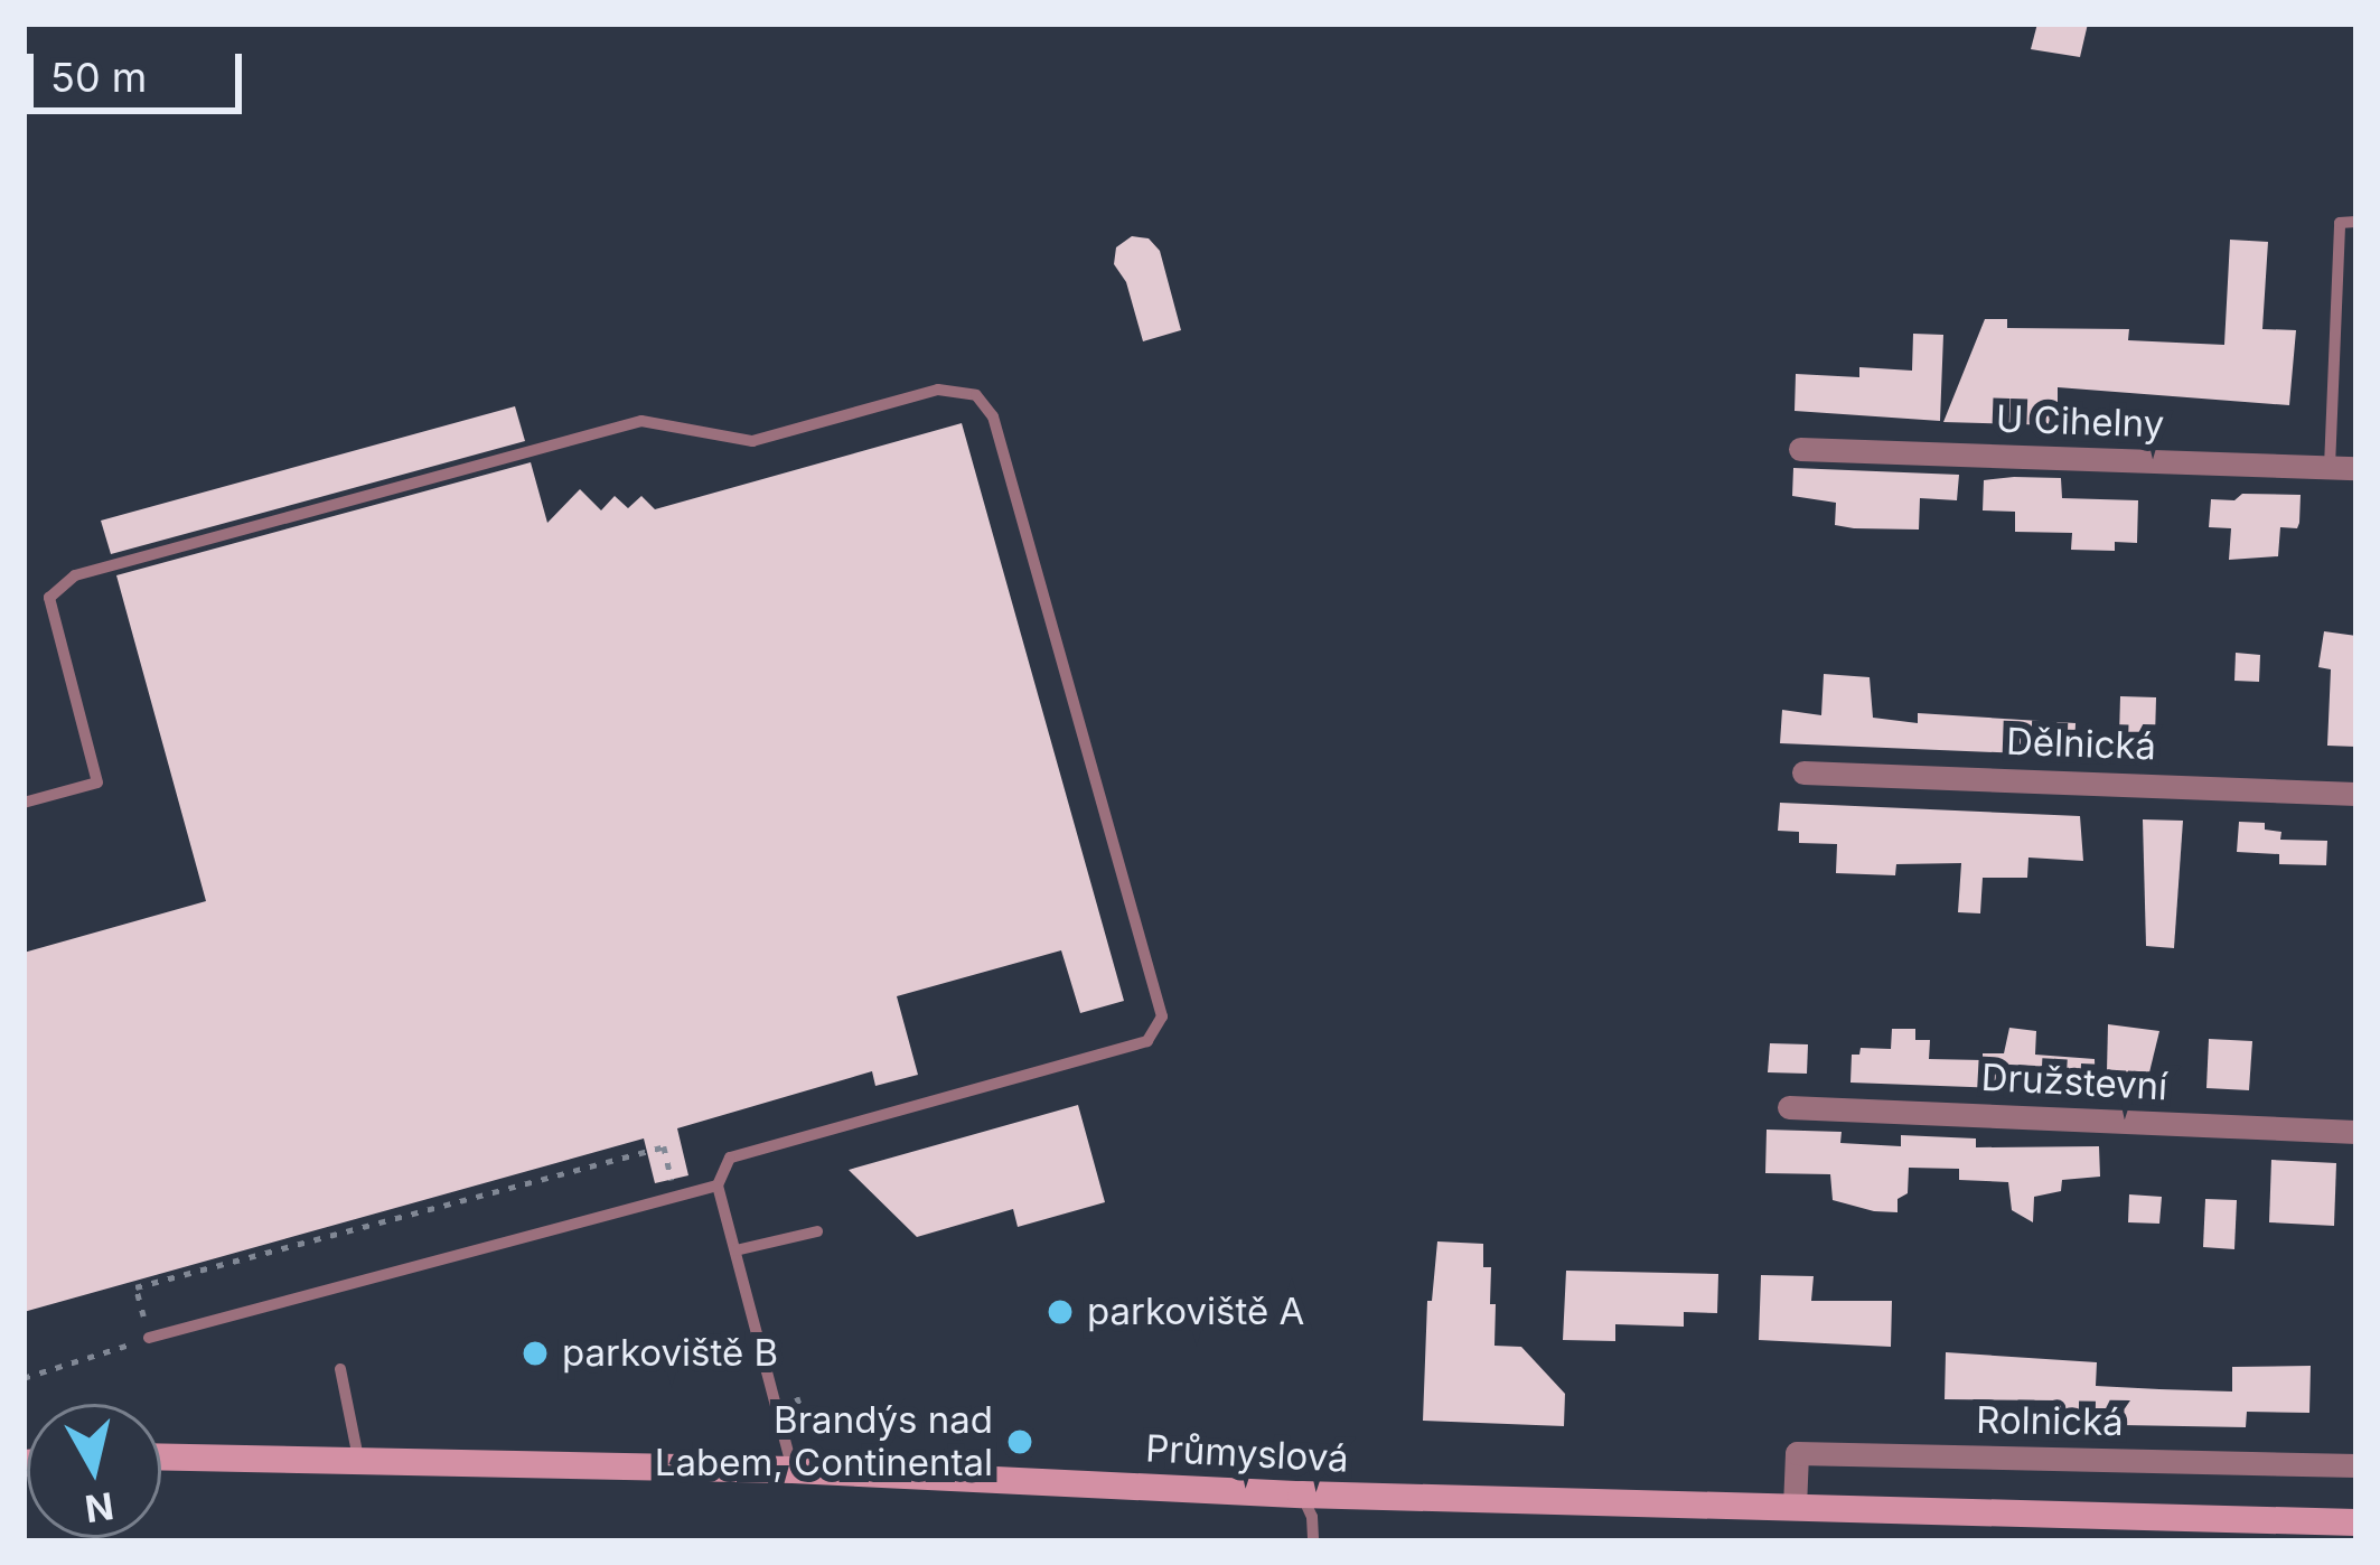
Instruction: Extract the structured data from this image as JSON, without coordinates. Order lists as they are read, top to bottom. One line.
{"streets":{"main road":["Průmyslová"],"street":["U Cihelny","Dělnická","Družstevní","Rolnická"]},"crossings":[["Rolnická","Průmyslová"]],"places":["parkoviště A","parkoviště B","Brandýs nad Labem, Continental"],"scale_bar":"50 m","north":"bottom"}
